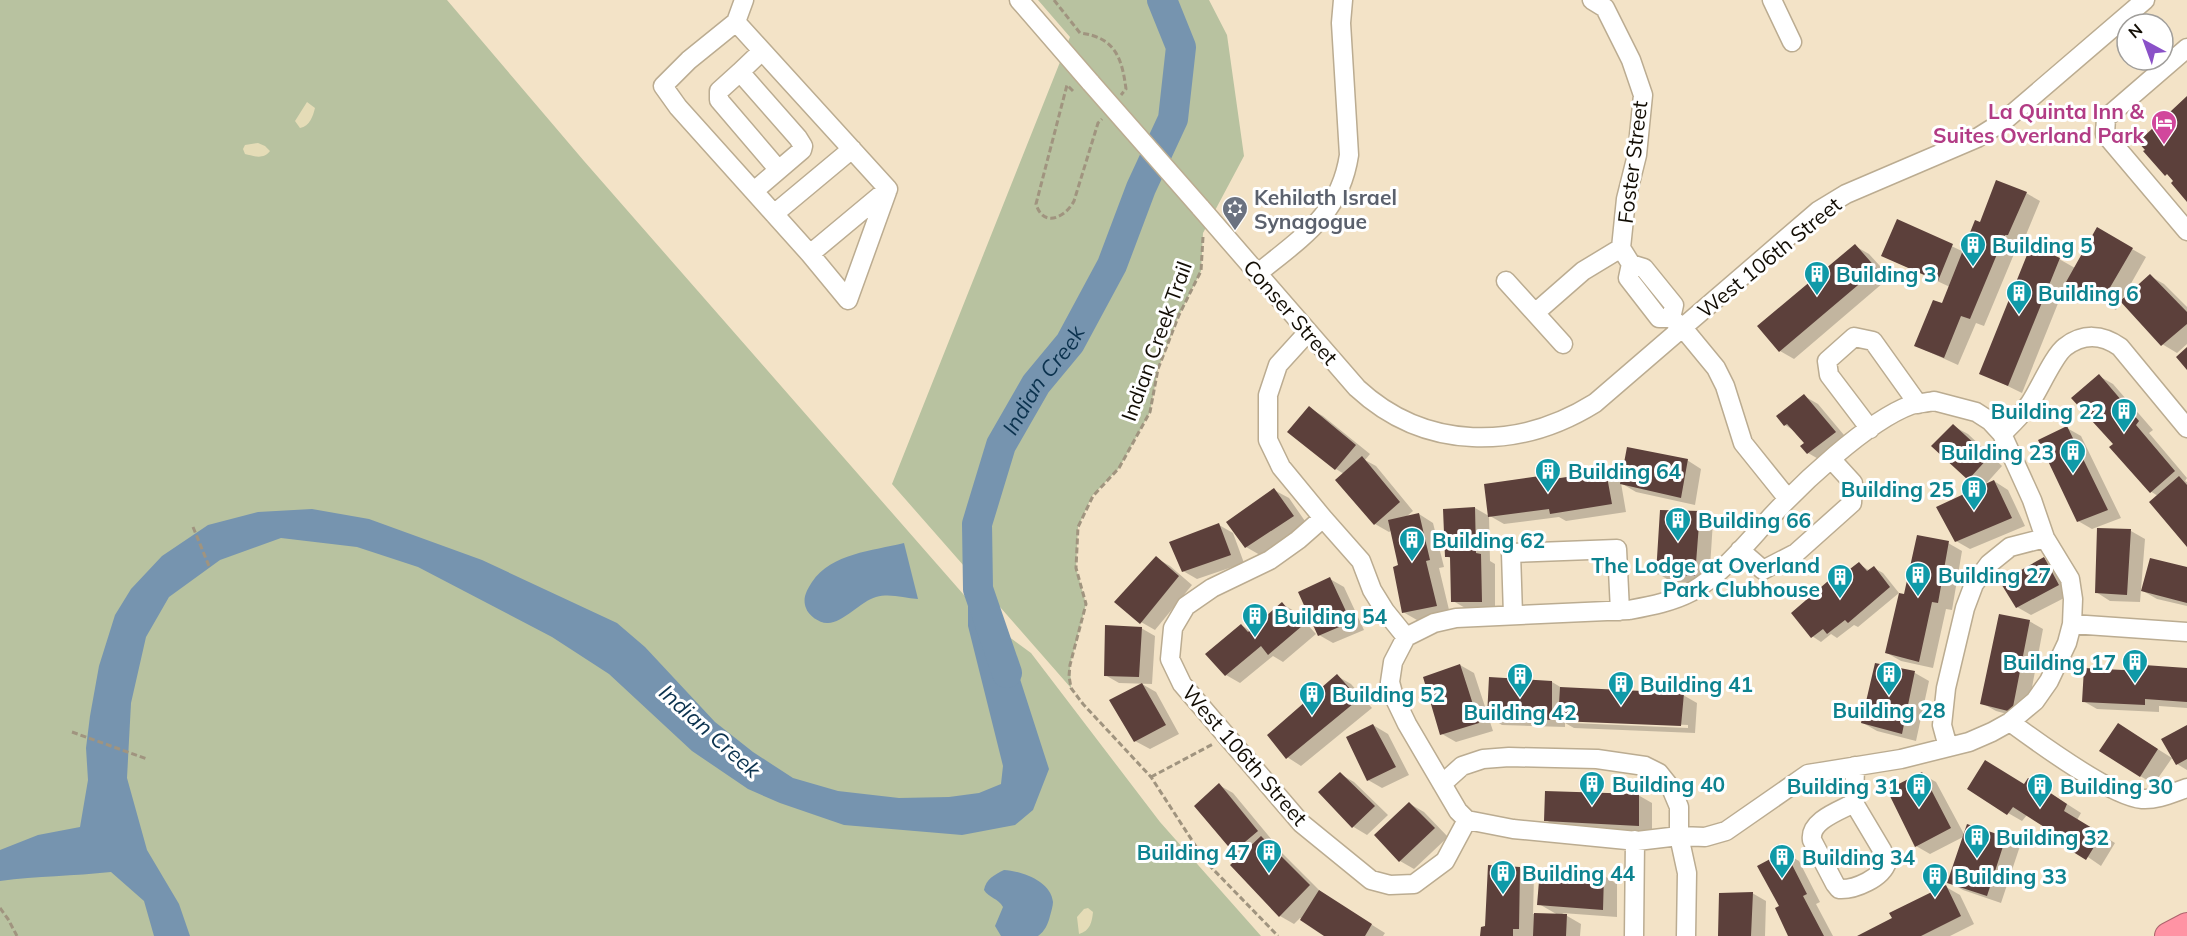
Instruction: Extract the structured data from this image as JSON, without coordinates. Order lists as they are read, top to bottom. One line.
{"streets":{"street":["Foster Street","West 106th Street","Conser Street"],"path":["Indian Creek Trail"]},"crossings":[["West 106th Street","Conser Street"]],"water":["Indian Creek"],"places":{"hotel":["La Quinta Inn & Suites Overland Park"],"synagogue":["Kehilath Israel Synagogue"],"building":["Building 5","Building 3","Building 6","Building 22","Building 23","Building 64","Building 25","Building 66","Building 62","Building 27","The Lodge at Overland Park Clubhouse","Building 54","Building 17","Building 28","Building 42","Building 41","Building 52","Building 40","Building 31","Building 30","Building 32","Building 47","Building 34","Building 44","Building 33"]},"north":"top left"}
